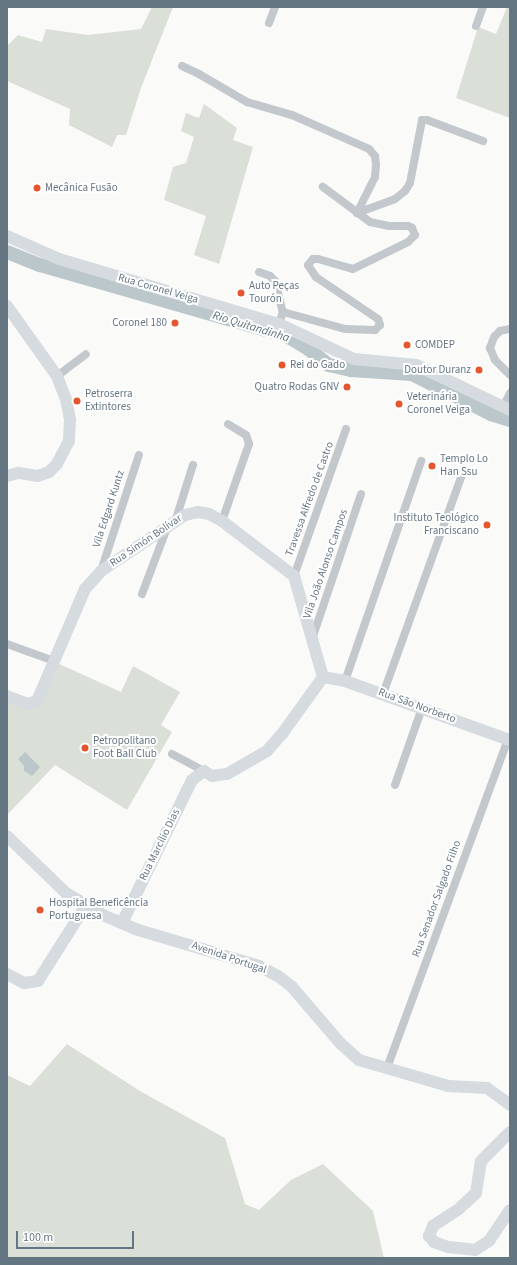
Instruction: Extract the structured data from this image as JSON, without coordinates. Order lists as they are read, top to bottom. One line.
{"streets":{"street":["Rua Coronel Veiga","Travessa Alfredo de Castro","Vila Edgard Kuntz","Rua Simón Bolívar","Vila João Alonso Campos","Rua São Norberto","Rua Marcílio Dias","Rua Senador Salgado Filho","Avenida Portugal"]},"crossings":[["Travessa Alfredo de Castro","Rua Simón Bolívar"],["Vila Edgard Kuntz","Rua Simón Bolívar"],["Rua São Norberto","Rua Senador Salgado Filho"],["Rua Marcílio Dias","Avenida Portugal"],["Rua Senador Salgado Filho","Avenida Portugal"]],"water":["Rio Quitandinha"],"places":["Mecânica Fusão","Auto Peças Tourón","Coronel 180","COMDEP","Rei do Gado","Doutor Duranz","Quatro Rodas GNV","Petroserra Extintores","Veterinária Coronel Veiga","Templo Lo Han Ssu","Instituto Teológico Franciscano","Petropolitano Foot Ball Club","Hospital Beneficência Portuguesa"],"scale_bar":"100 m"}
